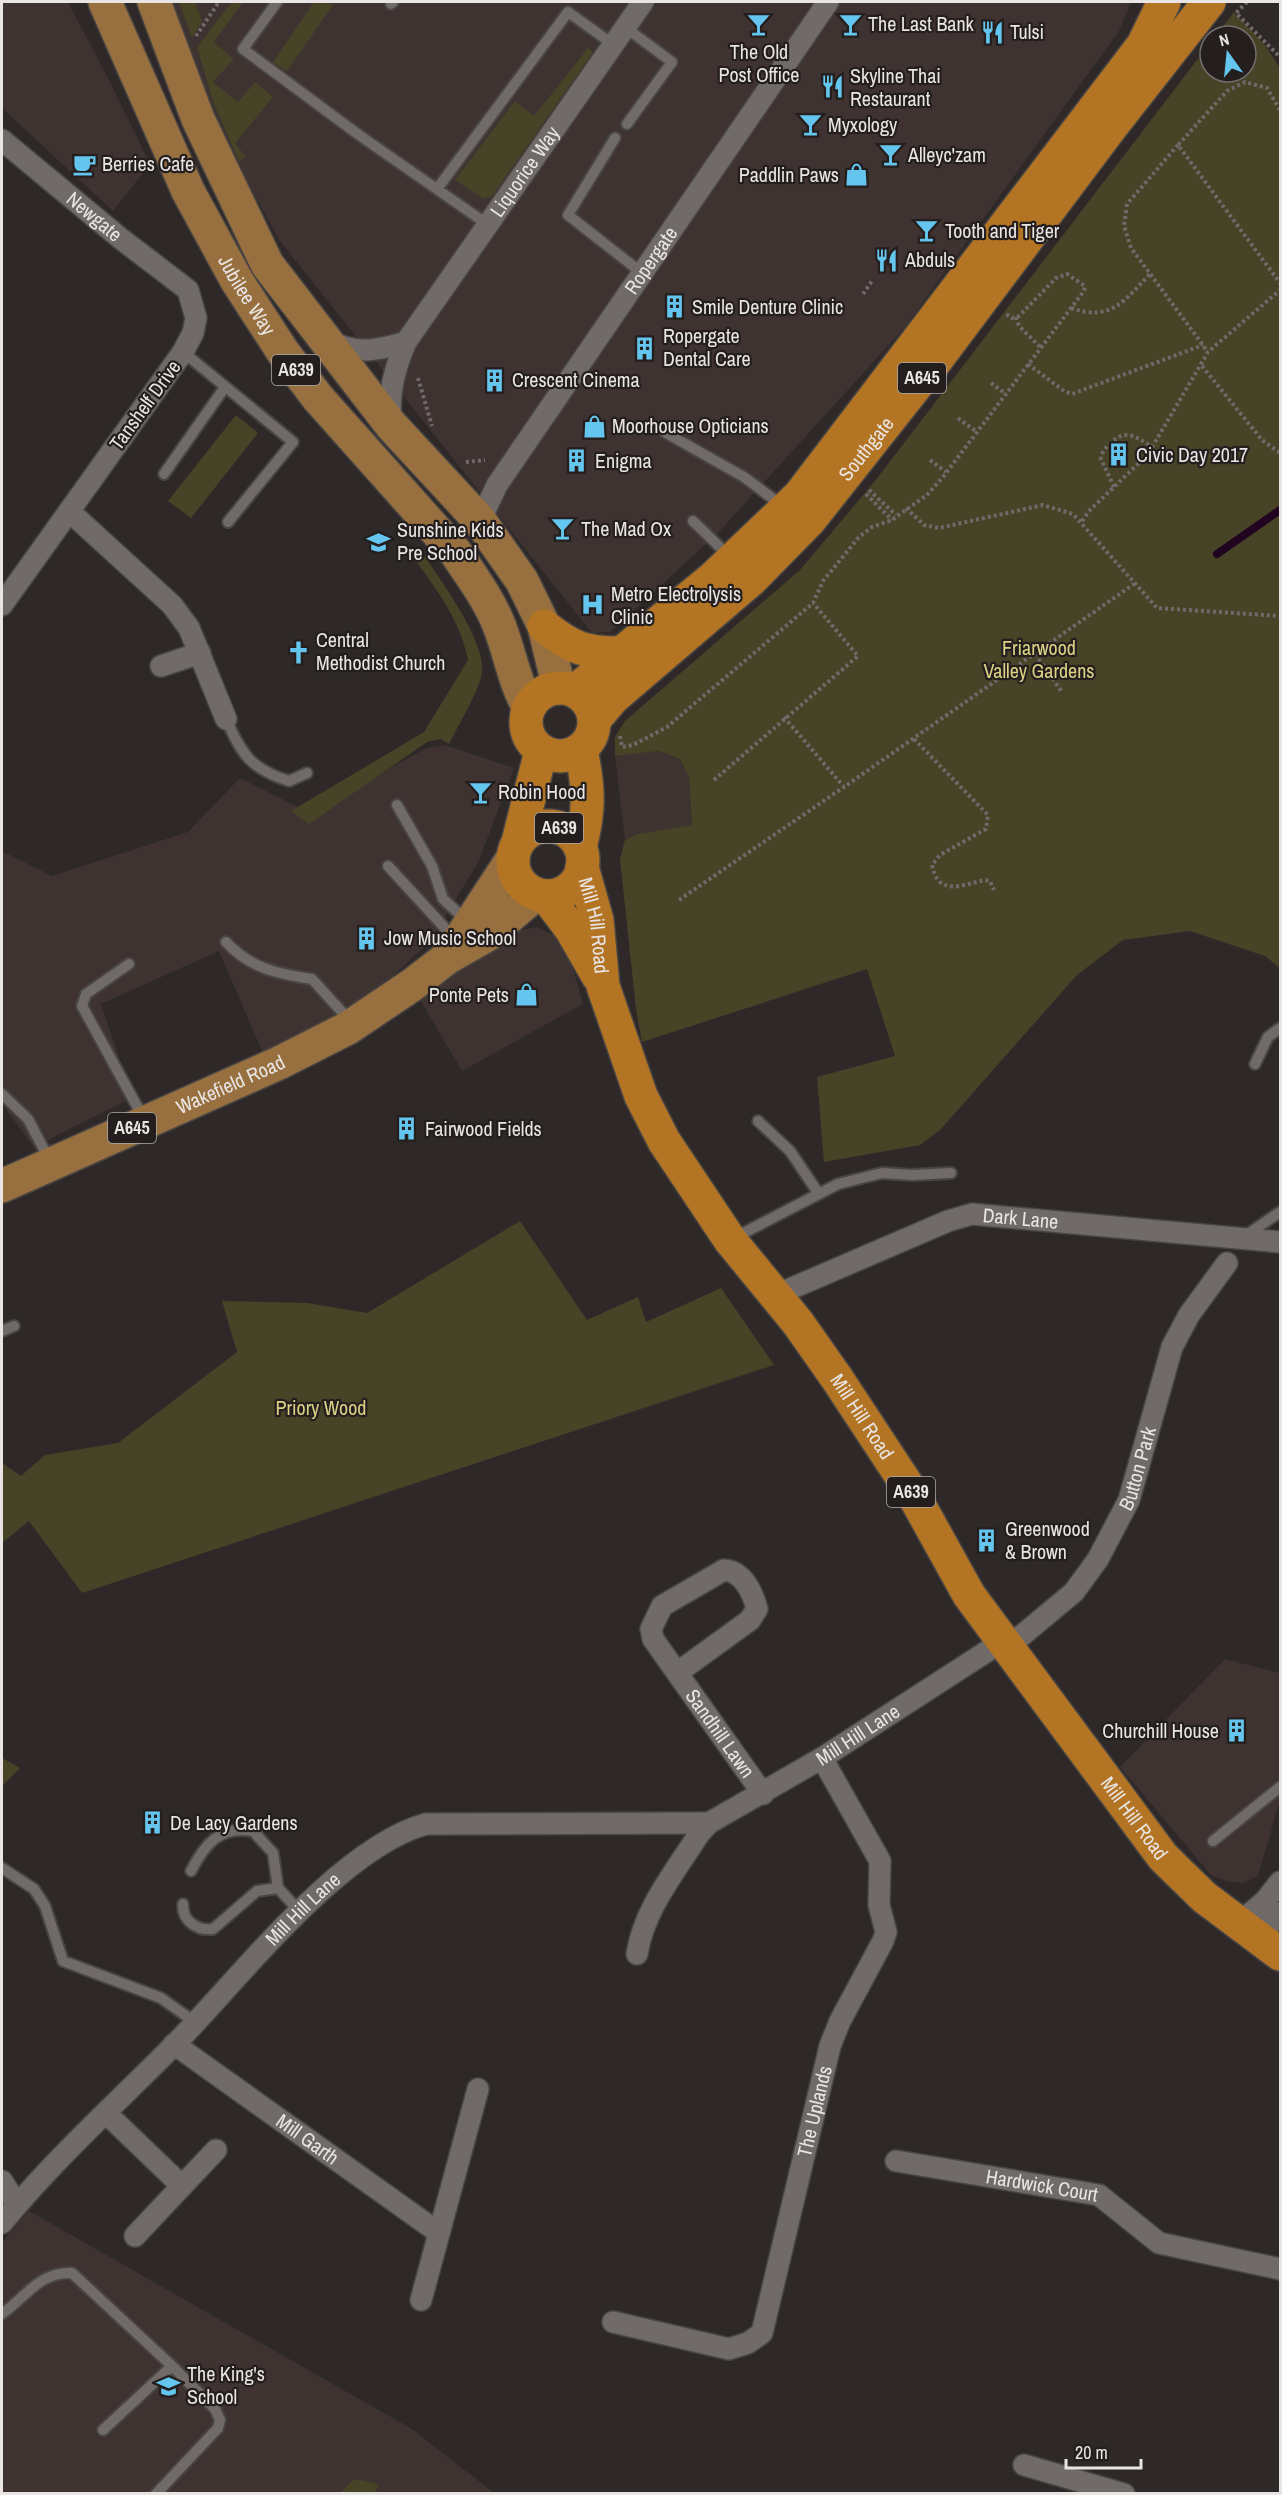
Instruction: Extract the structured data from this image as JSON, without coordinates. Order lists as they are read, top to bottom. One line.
{"streets":{"highway":["A639","A645","Southgate","Mill Hill Road"],"main road":["Jubilee Way","Wakefield Road"],"street":["Liquorice Way","Newgate","Ropergate","Tanshelf Drive","Dark Lane","Button Park","Sandhill Lawn","Mill Hill Lane","The Uplands","Mill Garth","Hardwick Court"]},"crossings":[["Liquorice Way","Jubilee Way"],["Newgate","Tanshelf Drive"],["Ropergate","Jubilee Way"],["Jubilee Way","A639"],["Jubilee Way","Southgate"],["A639","Southgate"],["A639","Mill Hill Road"],["A639","Wakefield Road"],["Mill Hill Road","Wakefield Road"],["Mill Hill Road","Dark Lane"],["Mill Hill Road","Button Park"],["Mill Hill Road","Mill Hill Lane"],["Button Park","Mill Hill Lane"],["Sandhill Lawn","Mill Hill Lane"],["Mill Hill Lane","The Uplands"],["Mill Hill Lane","Mill Garth"]],"parks":["Friarwood Valley Gardens","Priory Wood"],"places":{"bar":["The Old Post Office","The Last Bank","Myxology","Alleyc'zam","Tooth and Tiger","The Mad Ox","Robin Hood"],"restaurant":["Tulsi","Skyline Thai Restaurant","Abduls"],"cafe":["Berries Cafe"],"shop":["Paddlin Paws","Moorhouse Opticians","Ponte Pets"],"building":["Smile Denture Clinic","Ropergate Dental Care","Crescent Cinema","Civic Day 2017","Enigma","Jow Music School","Fairwood Fields","Greenwood & Brown","Churchill House","De Lacy Gardens"],"school or university":["Sunshine Kids Pre School","The King's School"],"hospital":["Metro Electrolysis Clinic"],"church":["Central Methodist Church"]},"scale_bar":"20 m","north":"top"}
